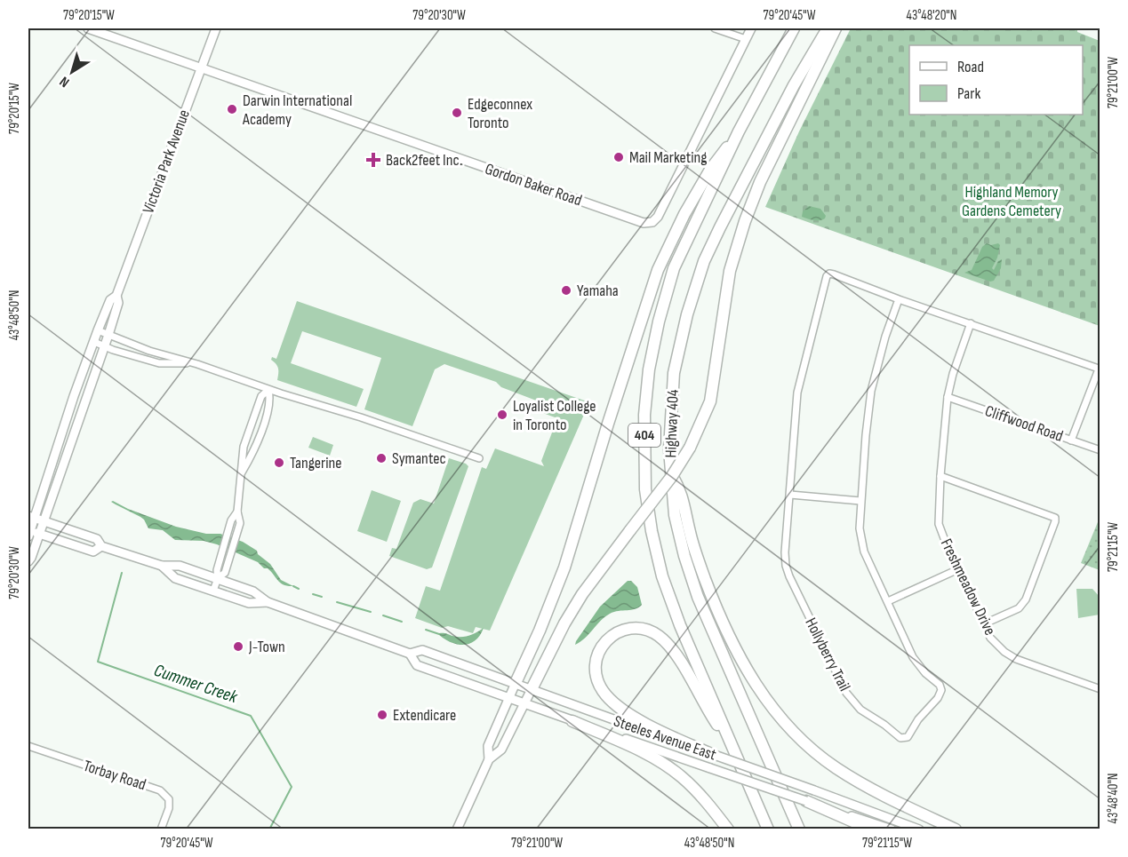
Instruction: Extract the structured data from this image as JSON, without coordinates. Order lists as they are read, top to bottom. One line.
{"streets":{"highway":["Highway 404","404"],"main road":["Victoria Park Avenue","Gordon Baker Road","Steeles Avenue East"],"street":["Cliffwood Road","Freshmeadow Drive","Hollyberry Trail","Torbay Road"]},"crossings":[["Victoria Park Avenue","Gordon Baker Road"],["Victoria Park Avenue","Steeles Avenue East"],["Cliffwood Road","Freshmeadow Drive"],["Cliffwood Road","Hollyberry Trail"],["Freshmeadow Drive","Hollyberry Trail"]],"water":["Cummer Creek"],"parks":["Highland Memory Gardens Cemetery"],"places":{"other":["Darwin International Academy","Edgeconnex Toronto","Mail Marketing","Yamaha","Loyalist College in Toronto","Symantec","Tangerine","J-Town","Extendicare"],"health":["Back2feet Inc."]},"legend":["Road","Park"],"north":"bottom left","coordinates":["79°20'15\"W","79°20'30\"W","79°20'45\"W","43°48'20\"N","79°21'00\"W","43°48'50\"N","79°21'15\"W","43°48'40\"N"]}
